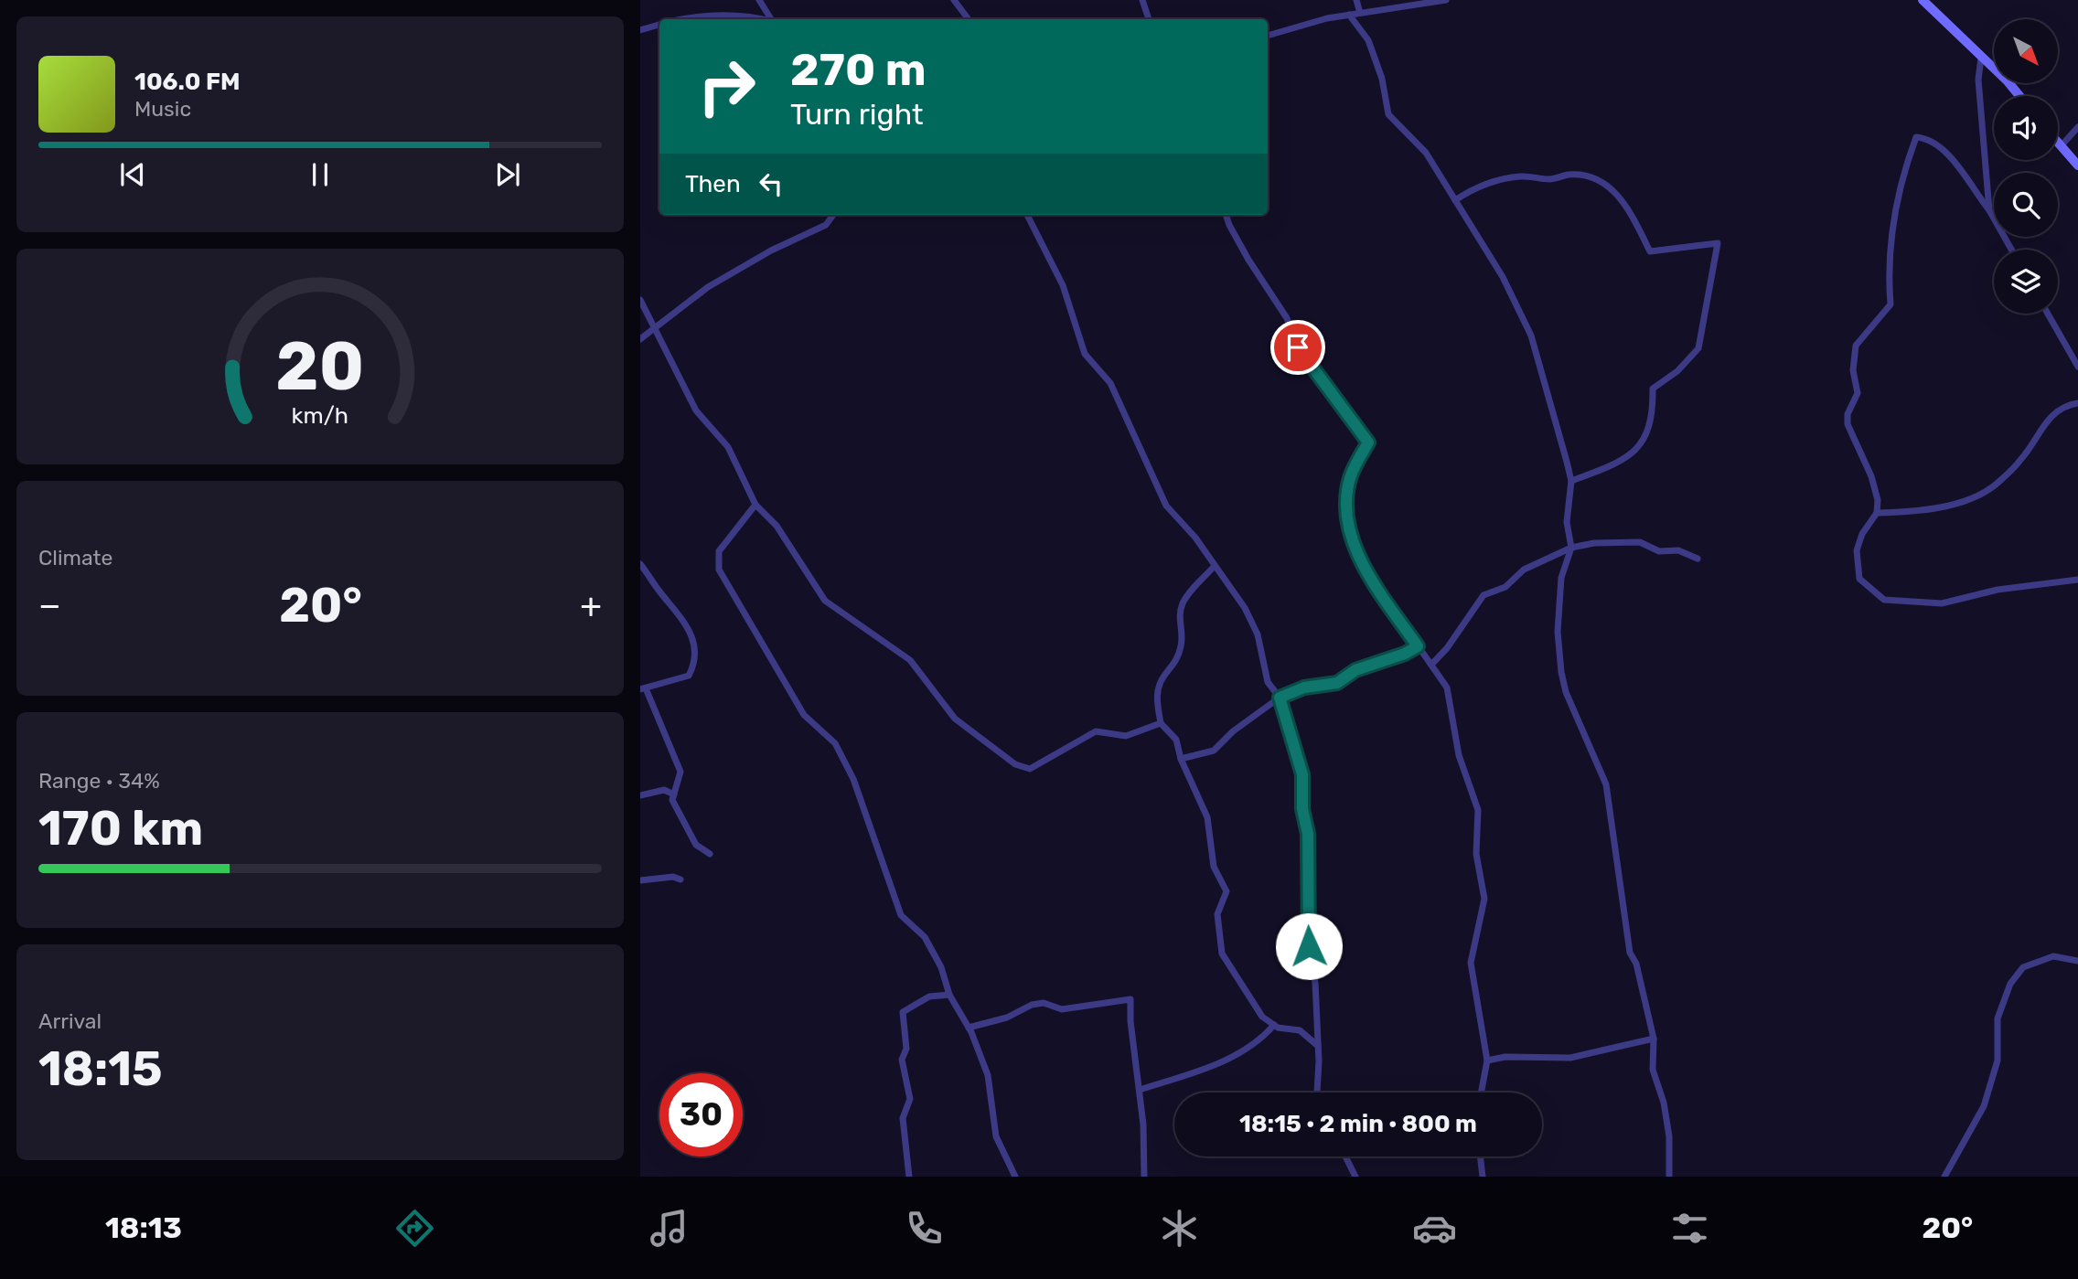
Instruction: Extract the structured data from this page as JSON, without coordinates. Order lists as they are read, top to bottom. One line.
{"north":"bottom right","page":{"turn":["270 m","Turn right"],"song":["106.0 FM","Music"],"then":"Then","tile":["Climate",["Range · 34%","170 km"],["Arrival","18:15"]],"heat":["−","20°","+"],"limit":"30","trip":"18:15 · 2 min · 800 m","tabs":["18:13","20°"],"gauge":["20","km/h"]}}
